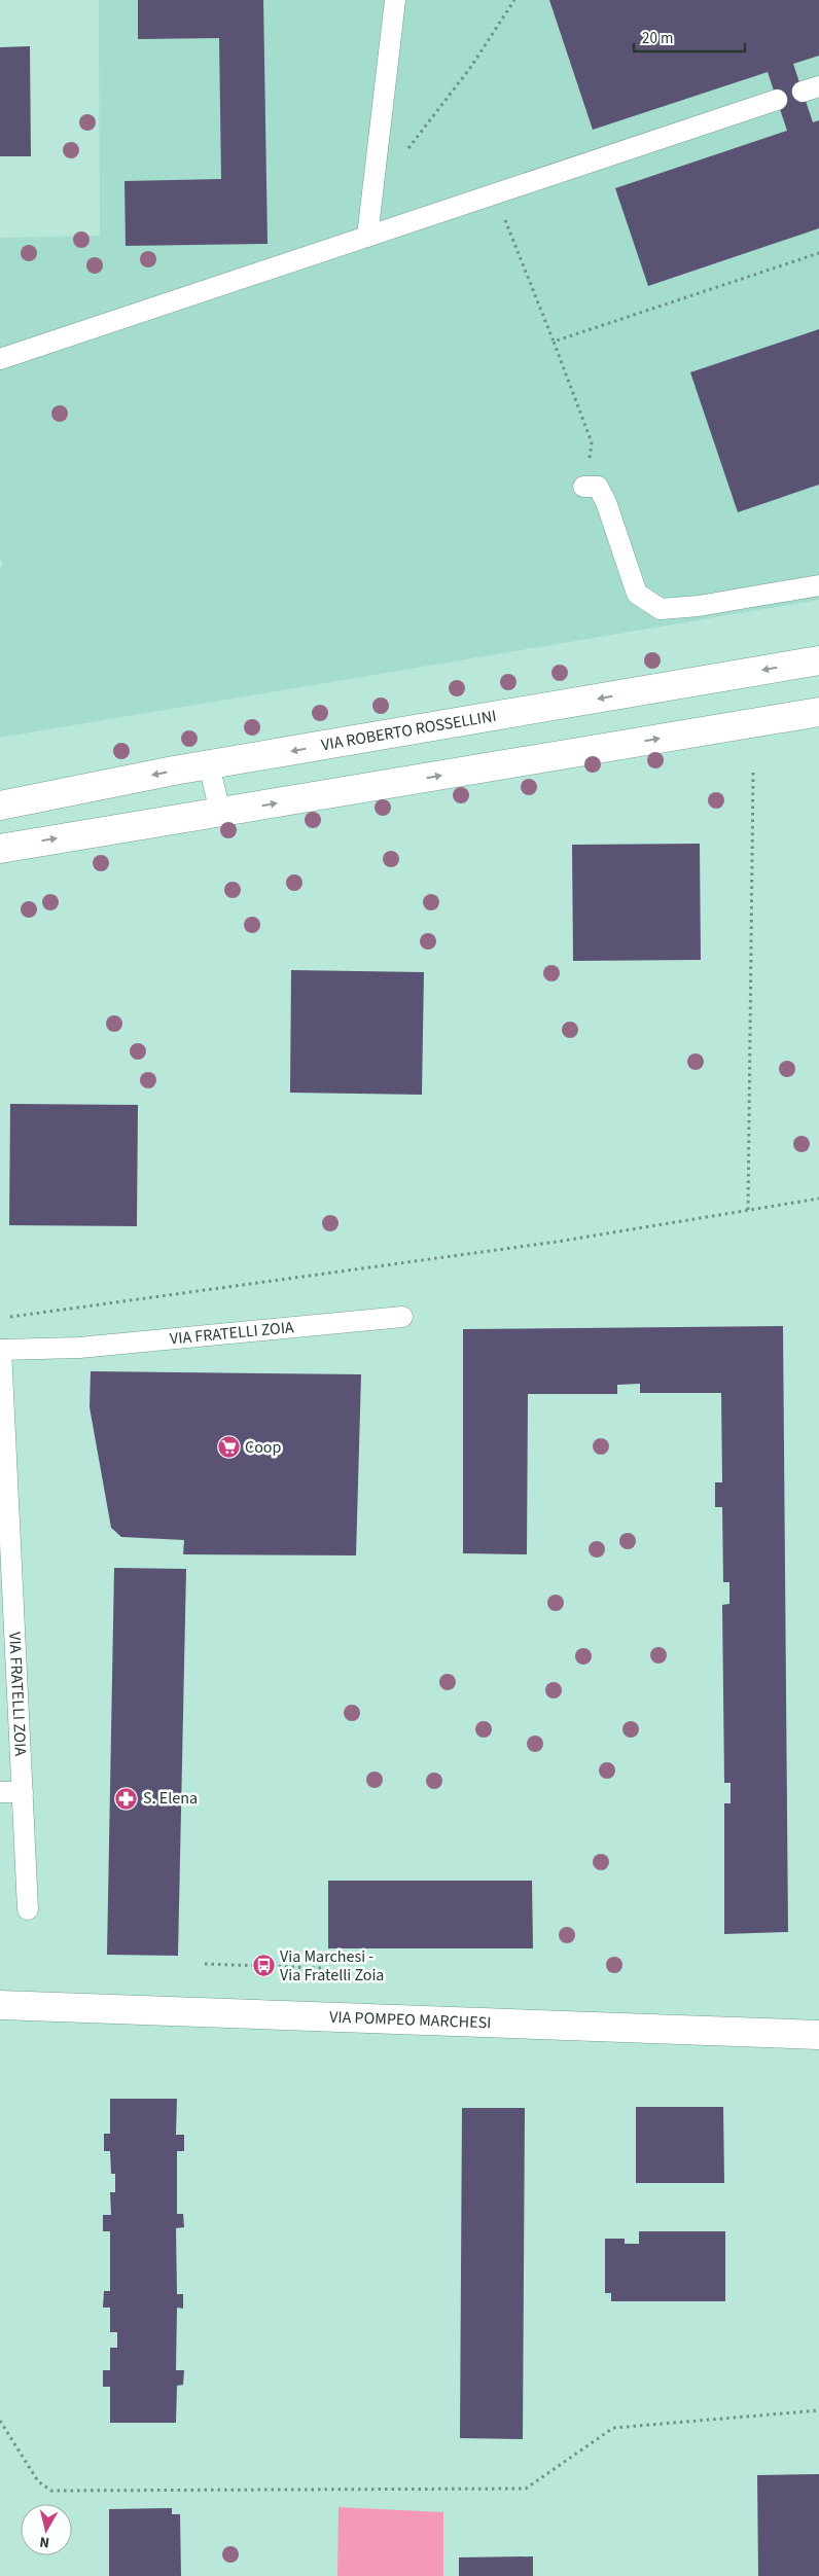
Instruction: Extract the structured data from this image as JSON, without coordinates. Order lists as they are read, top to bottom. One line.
{"streets":{"street":["VIA ROBERTO ROSSELLINI","VIA POMPEO MARCHESI"],"lane":["VIA FRATELLI ZOIA"]},"places":{"supermarket":["Coop"],"pharmacy":["S. Elena"],"bus stop":["Via Marchesi - Via Fratelli Zoia"]},"scale_bar":"20 m","north":"bottom"}
